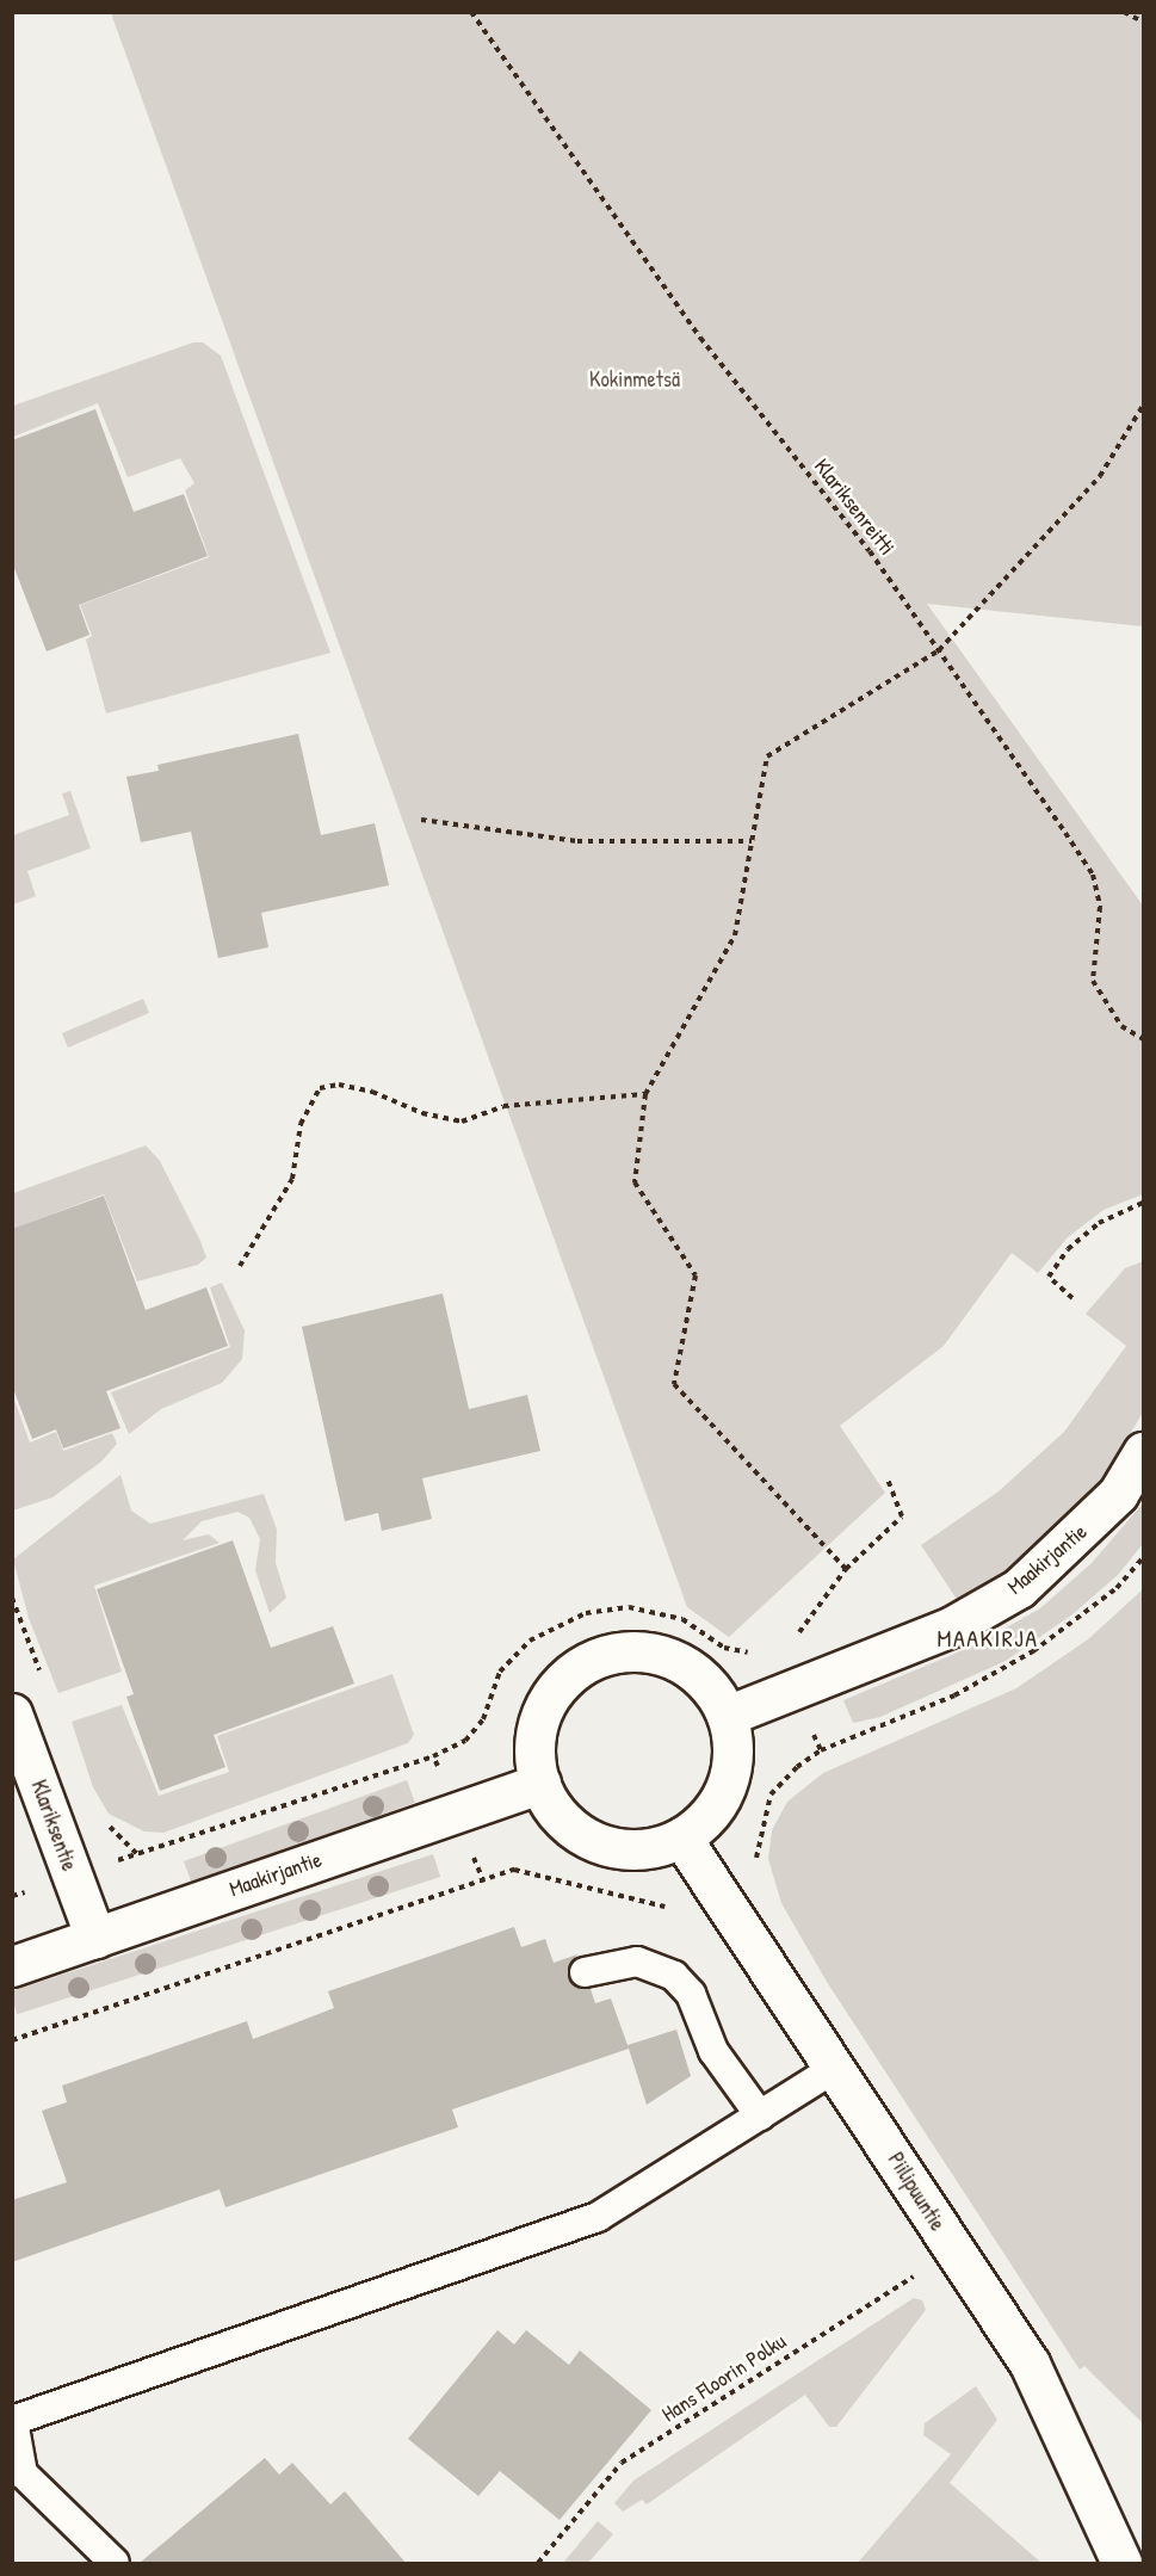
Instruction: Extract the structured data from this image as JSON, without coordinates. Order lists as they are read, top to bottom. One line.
{"streets":{"street":["Maakirjantie","Klariksentie","Piilipuuntie"],"path":["Klariksenreitti","Hans Floorin Polku"]},"crossings":[["Maakirjantie","Klariksentie"],["Maakirjantie","Piilipuuntie"],["Piilipuuntie","Hans Floorin Polku"]],"districts":["MAAKIRJA"],"parks":["Kokinmetsä"]}
